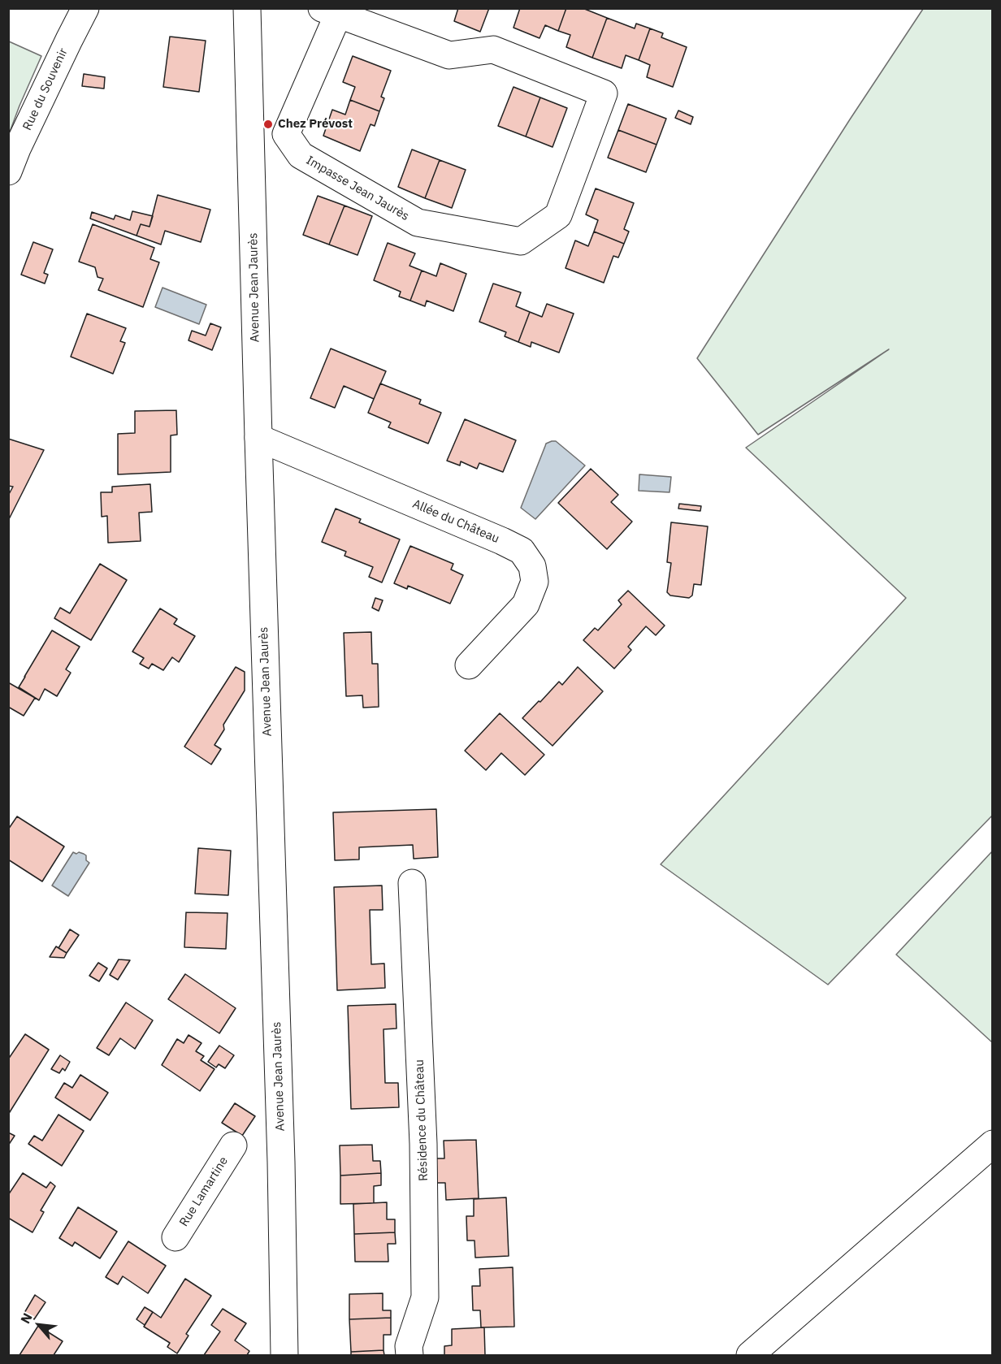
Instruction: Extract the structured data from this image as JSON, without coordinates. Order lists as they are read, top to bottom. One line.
{"streets":{"street":["Rue du Souvenir","Impasse Jean Jaurès","Avenue Jean Jaurès","Allée du Château","Résidence du Château","Rue Lamartine"]},"crossings":[["Avenue Jean Jaurès","Allée du Château"]],"places":["Chez Prévost"],"north":"top left"}
